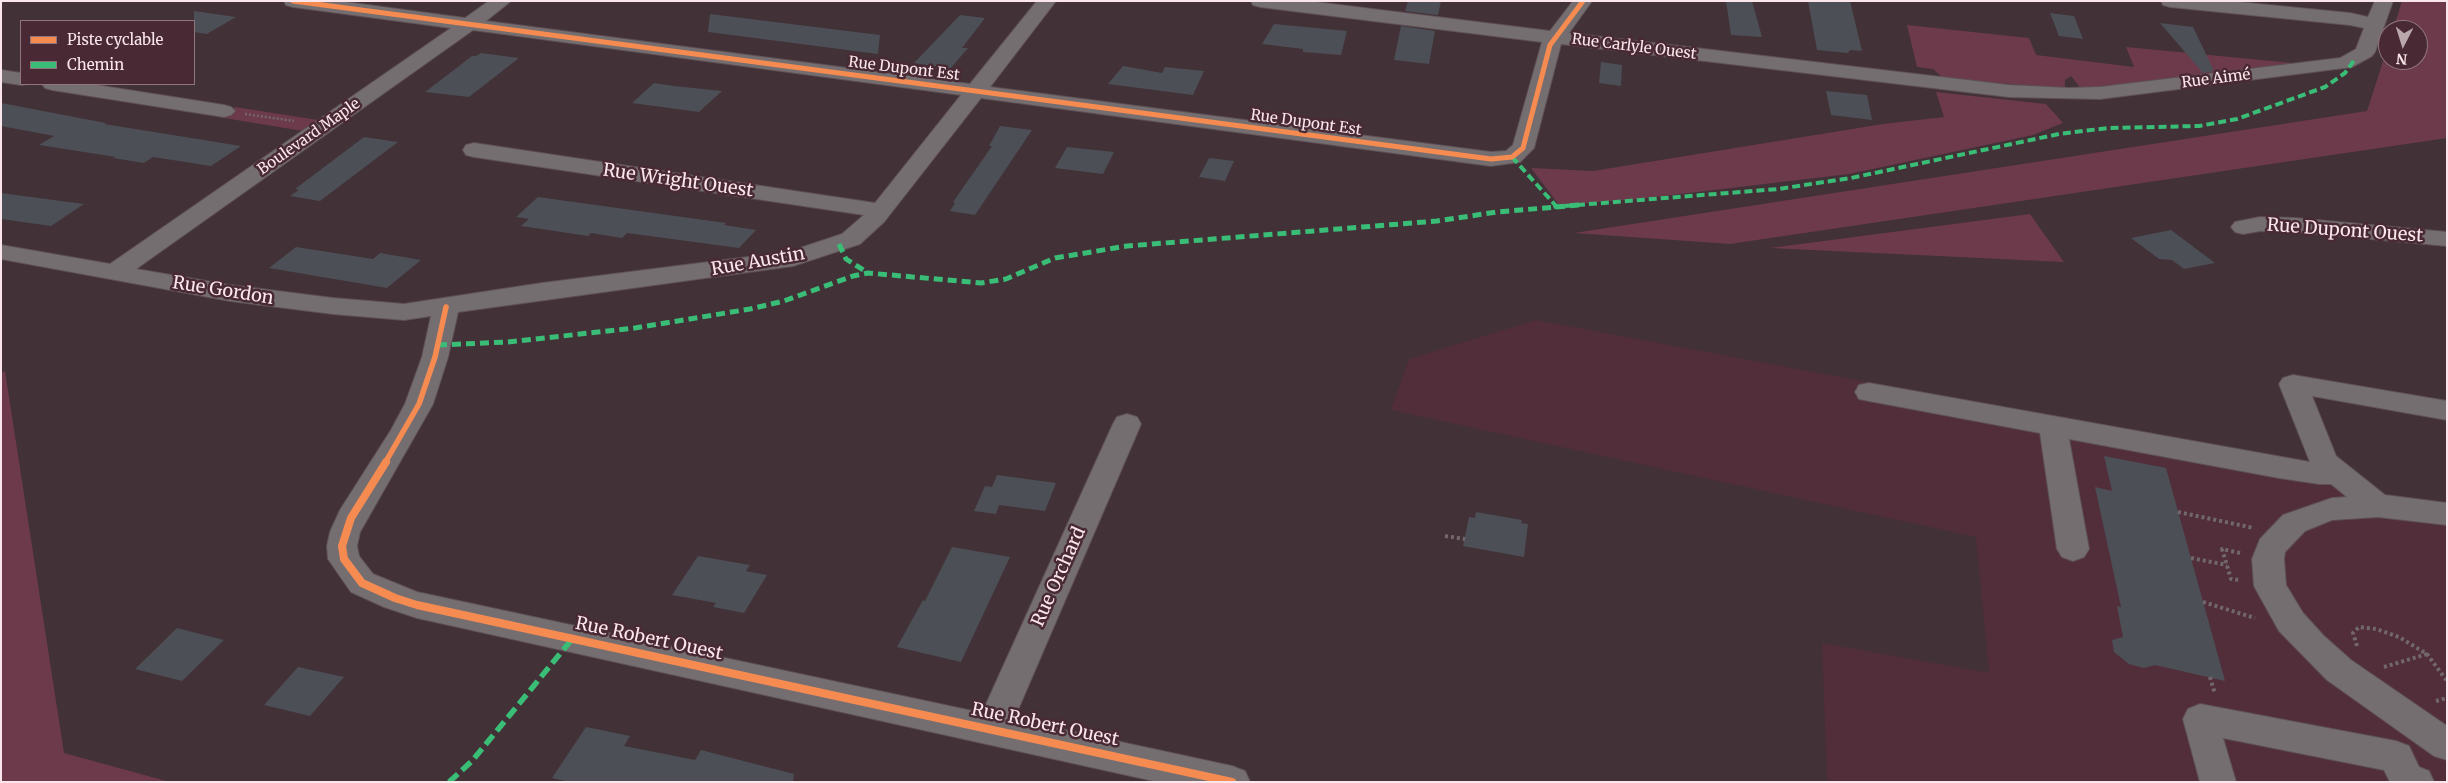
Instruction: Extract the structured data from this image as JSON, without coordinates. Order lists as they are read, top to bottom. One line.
{"streets":{"street":["Rue Carlyle Ouest","Rue Dupont Est","Rue Aimé","Boulevard Maple","Rue Wright Ouest","Rue Dupont Ouest","Rue Austin","Rue Gordon","Rue Orchard","Rue Robert Ouest"]},"crossings":[["Rue Carlyle Ouest","Rue Dupont Est"],["Rue Carlyle Ouest","Rue Aimé"],["Rue Dupont Est","Boulevard Maple"],["Rue Dupont Est","Rue Austin"],["Boulevard Maple","Rue Gordon"],["Rue Wright Ouest","Rue Austin"],["Rue Austin","Rue Gordon"],["Rue Austin","Rue Robert Ouest"],["Rue Gordon","Rue Robert Ouest"],["Rue Orchard","Rue Robert Ouest"]],"legend":["Piste cyclable","Chemin"],"north":"bottom"}
